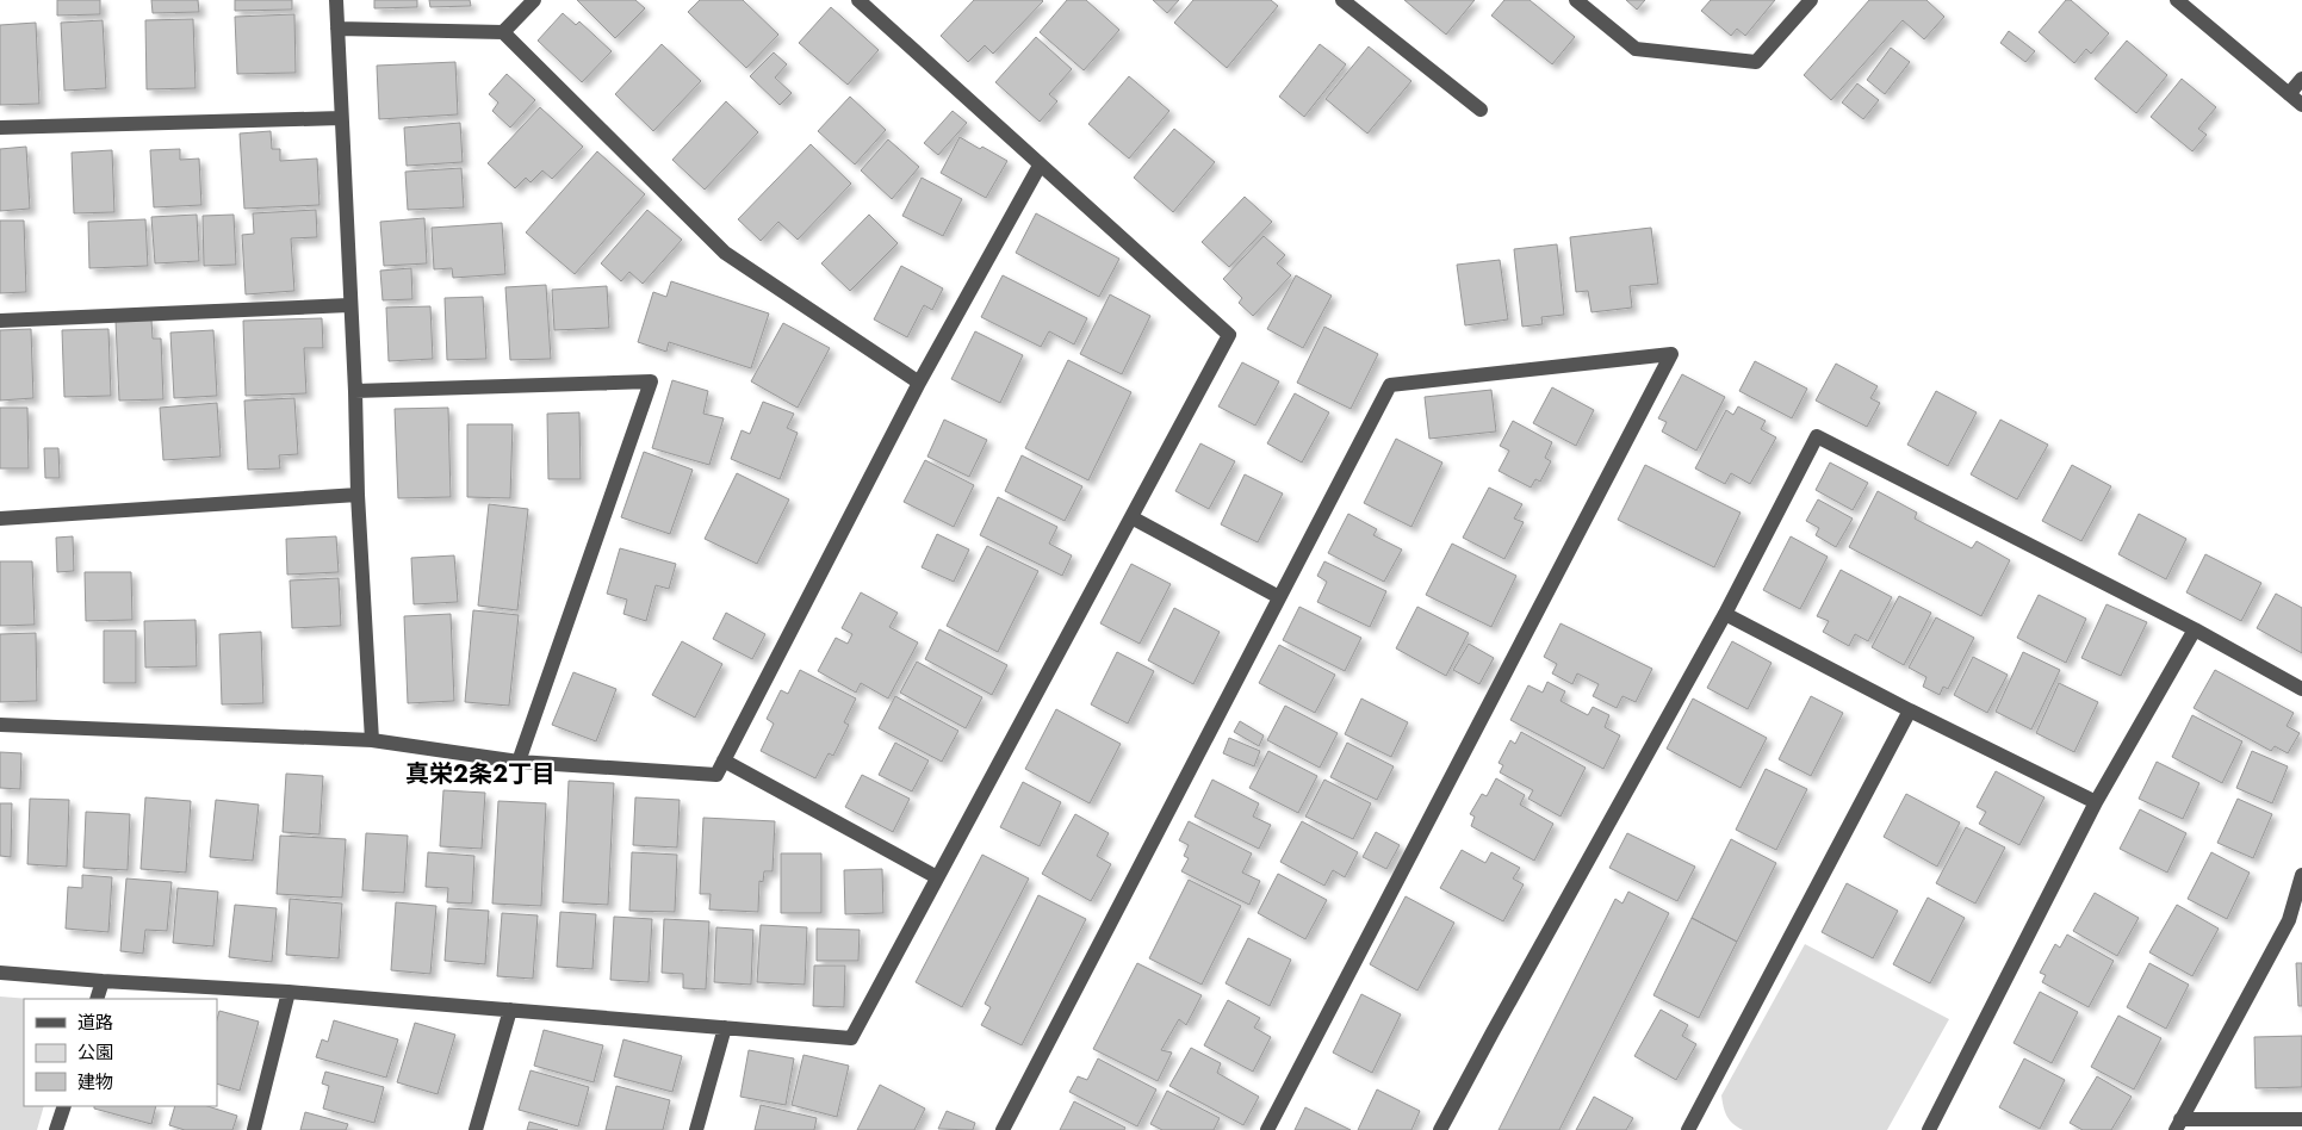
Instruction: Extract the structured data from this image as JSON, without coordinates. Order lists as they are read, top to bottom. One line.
{"districts":["真栄2条2丁目"],"legend":["道路","公園","建物"]}
